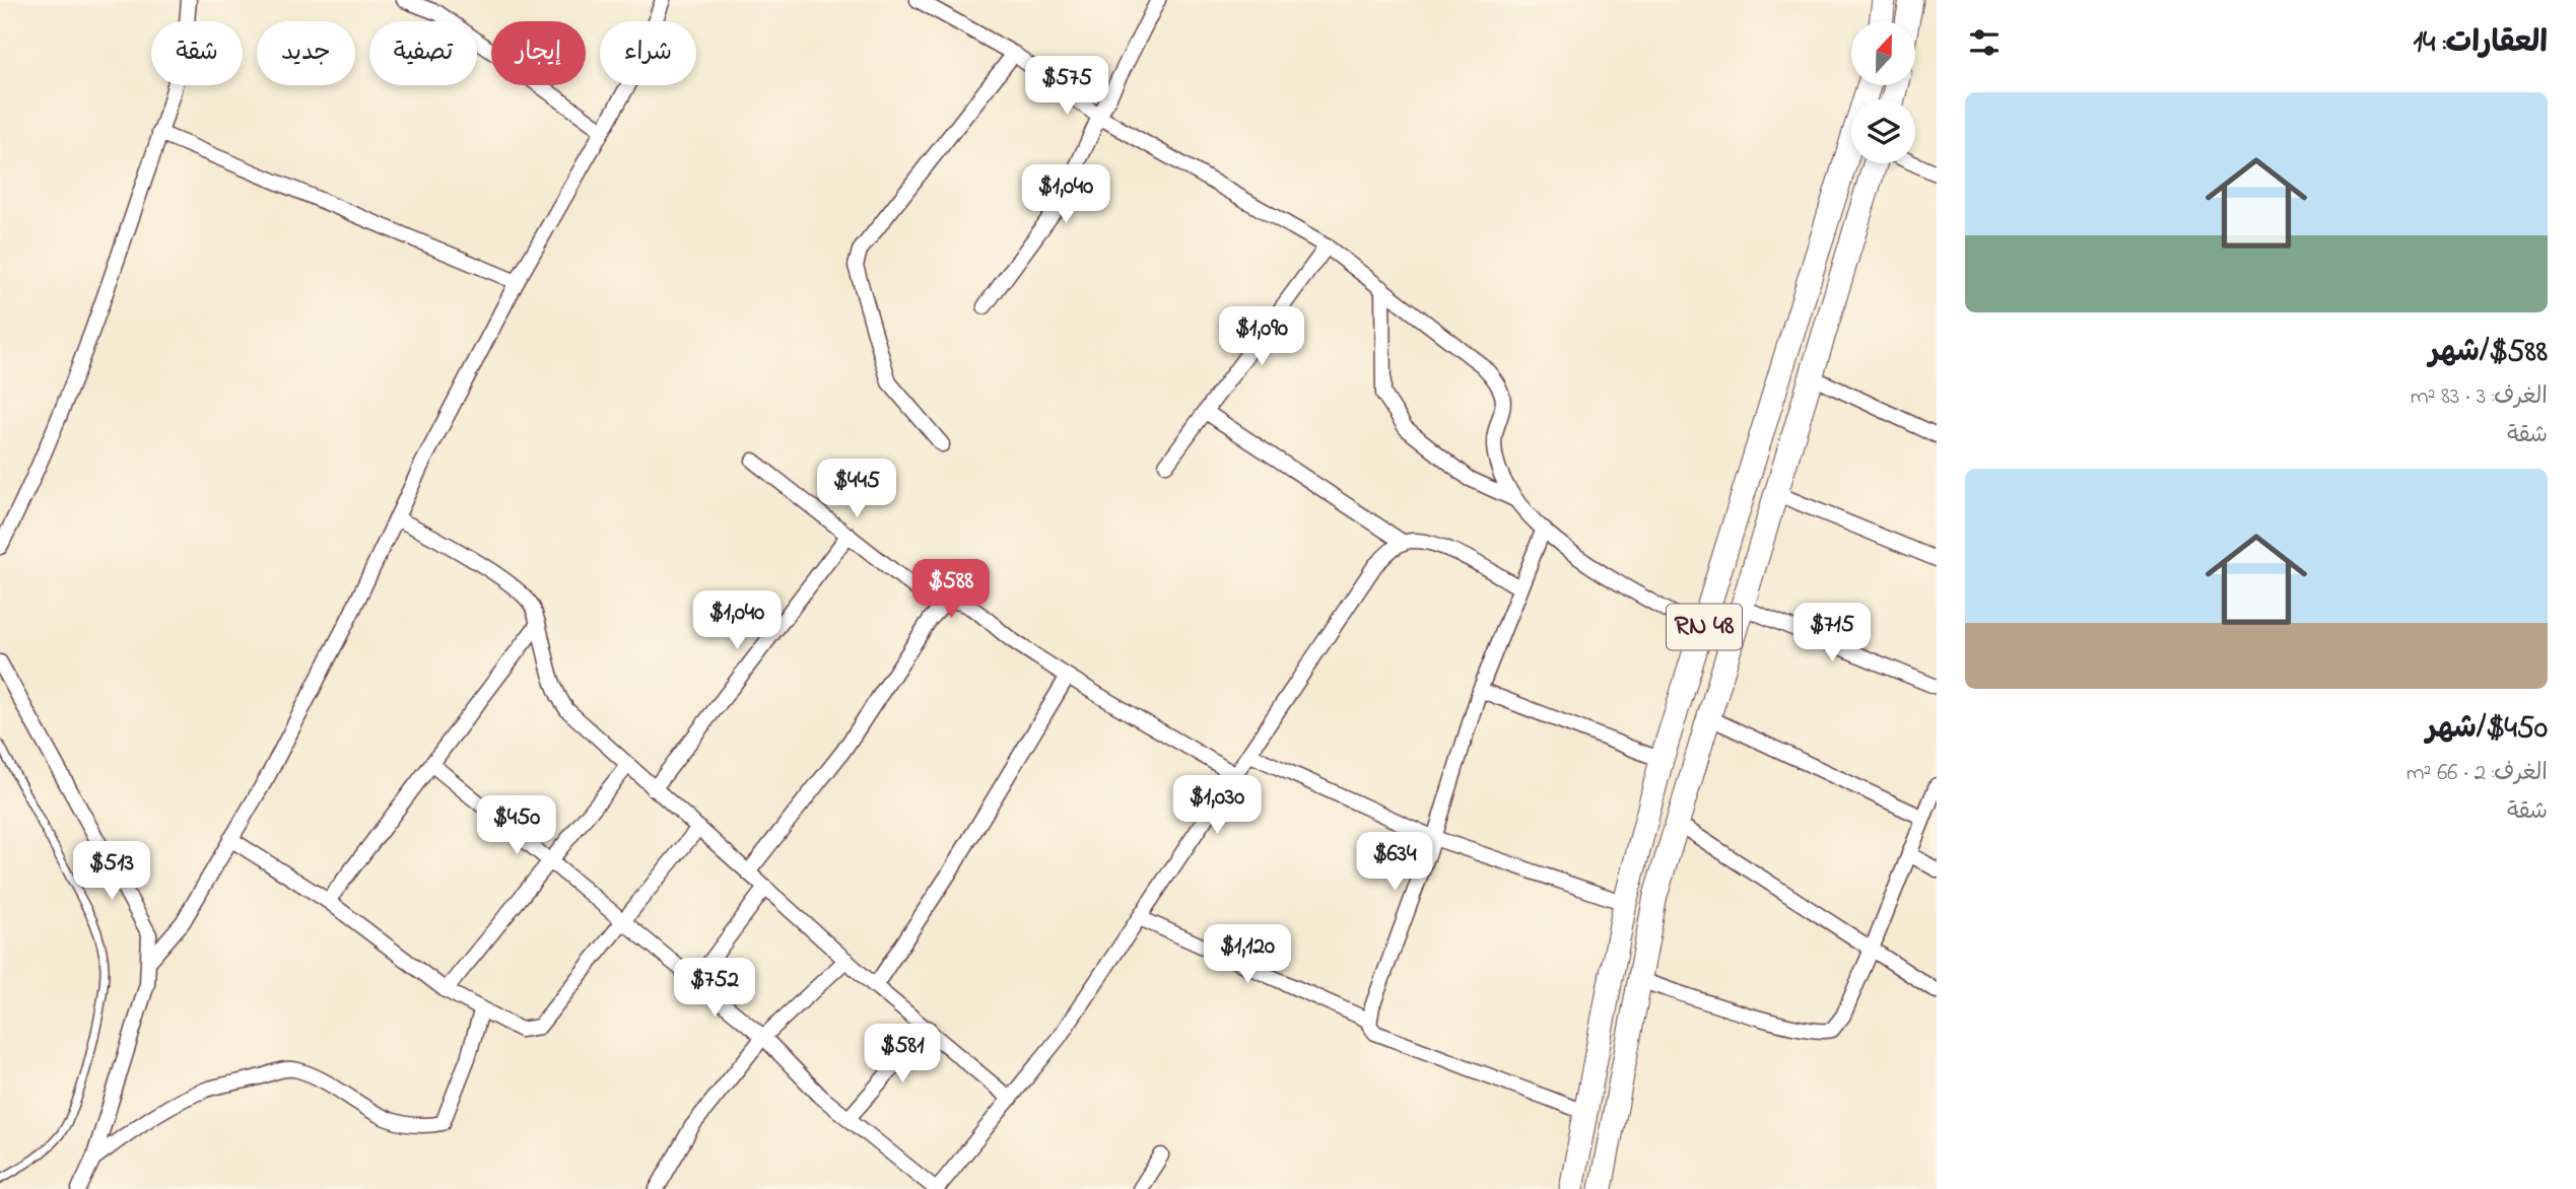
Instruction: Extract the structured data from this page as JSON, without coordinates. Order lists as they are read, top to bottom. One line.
{"streets":{"highway":["RN 48"]},"north":"top","page":{"heading":"العقارات: 14","chip":["شراء","إيجار","تصفية","جديد","شقة"],"price":["$575","$1,040","$1,090","$445","$588","$1,040","$715","$1,030","$450","$634","$513","$1,120","$752","$581"],"list":[{"name":"$588/شهر","note":"الغرف: 3 · 83 m² · شقة"},{"name":"$450/شهر","note":"الغرف: 2 · 66 m² · شقة"}]}}
